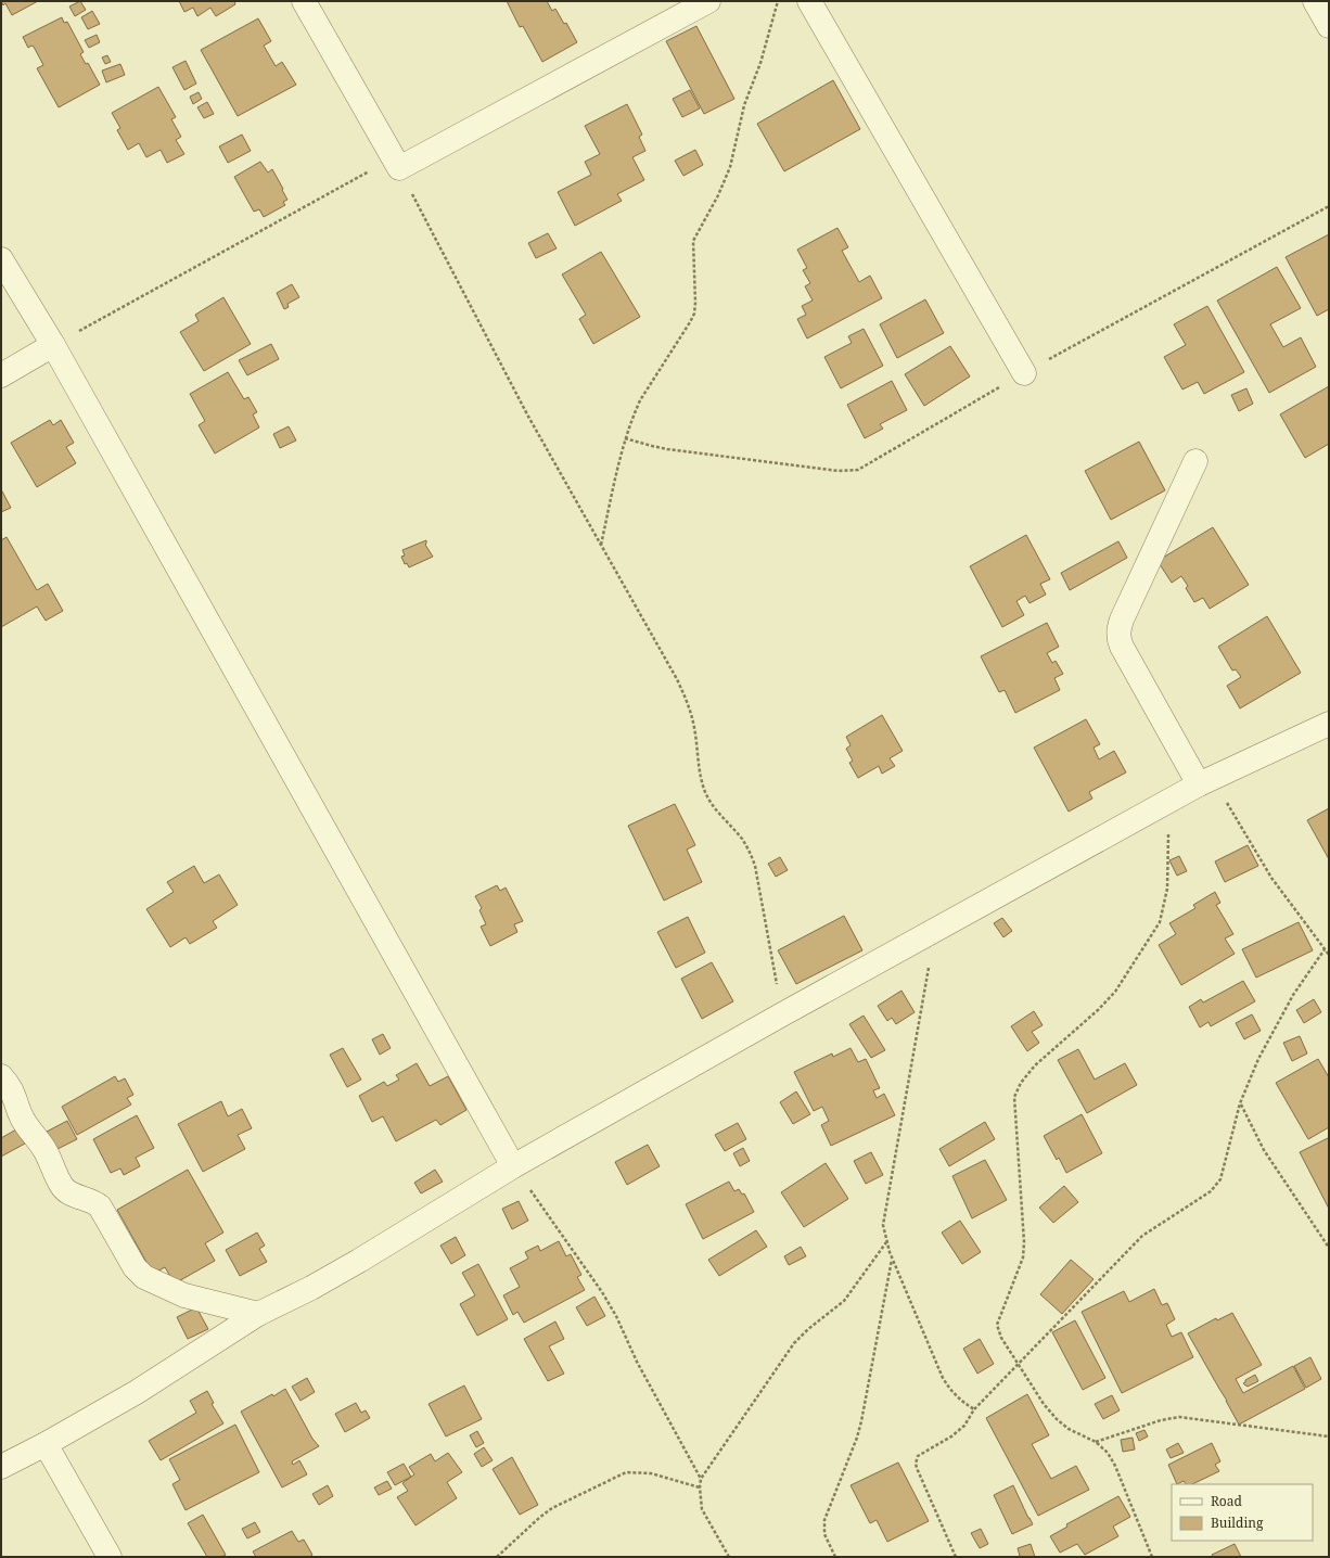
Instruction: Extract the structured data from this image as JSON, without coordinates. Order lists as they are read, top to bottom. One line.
{"legend":["Road","Building"]}
